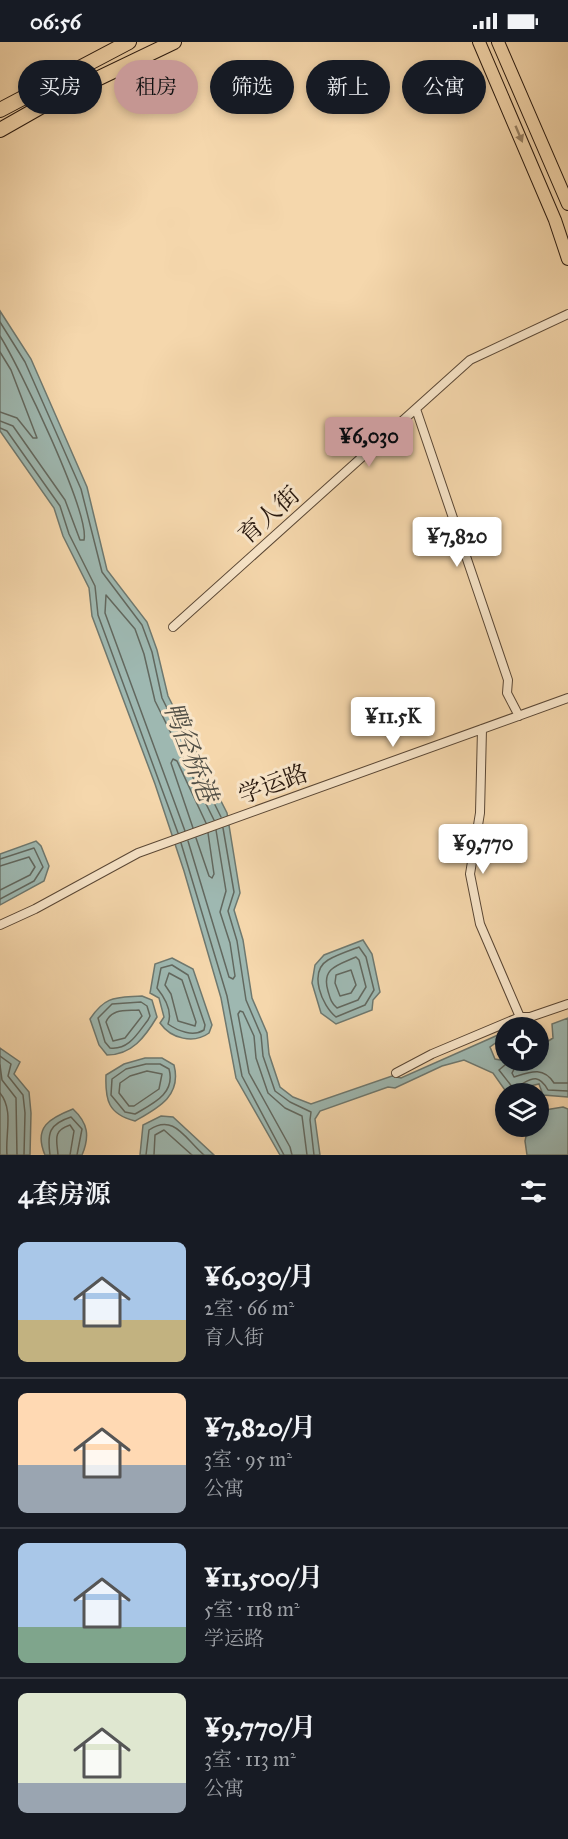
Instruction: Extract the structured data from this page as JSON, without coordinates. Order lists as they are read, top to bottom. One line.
{"streets":{"street":["育人街","学运路"]},"water":["鸭径桥港"],"page":{"status":"06:56","chip":["买房","租房","筛选","新上","公寓"],"price":["¥6,030","¥7,820","¥11.5K","¥9,770"],"heading":"4套房源","list":[{"name":"¥6,030/月","note":"2室 · 66 m² · 育人街"},{"name":"¥7,820/月","note":"3室 · 95 m² · 公寓"},{"name":"¥11,500/月","note":"5室 · 118 m² · 学运路"},{"name":"¥9,770/月","note":"3室 · 113 m² · 公寓"}]}}
